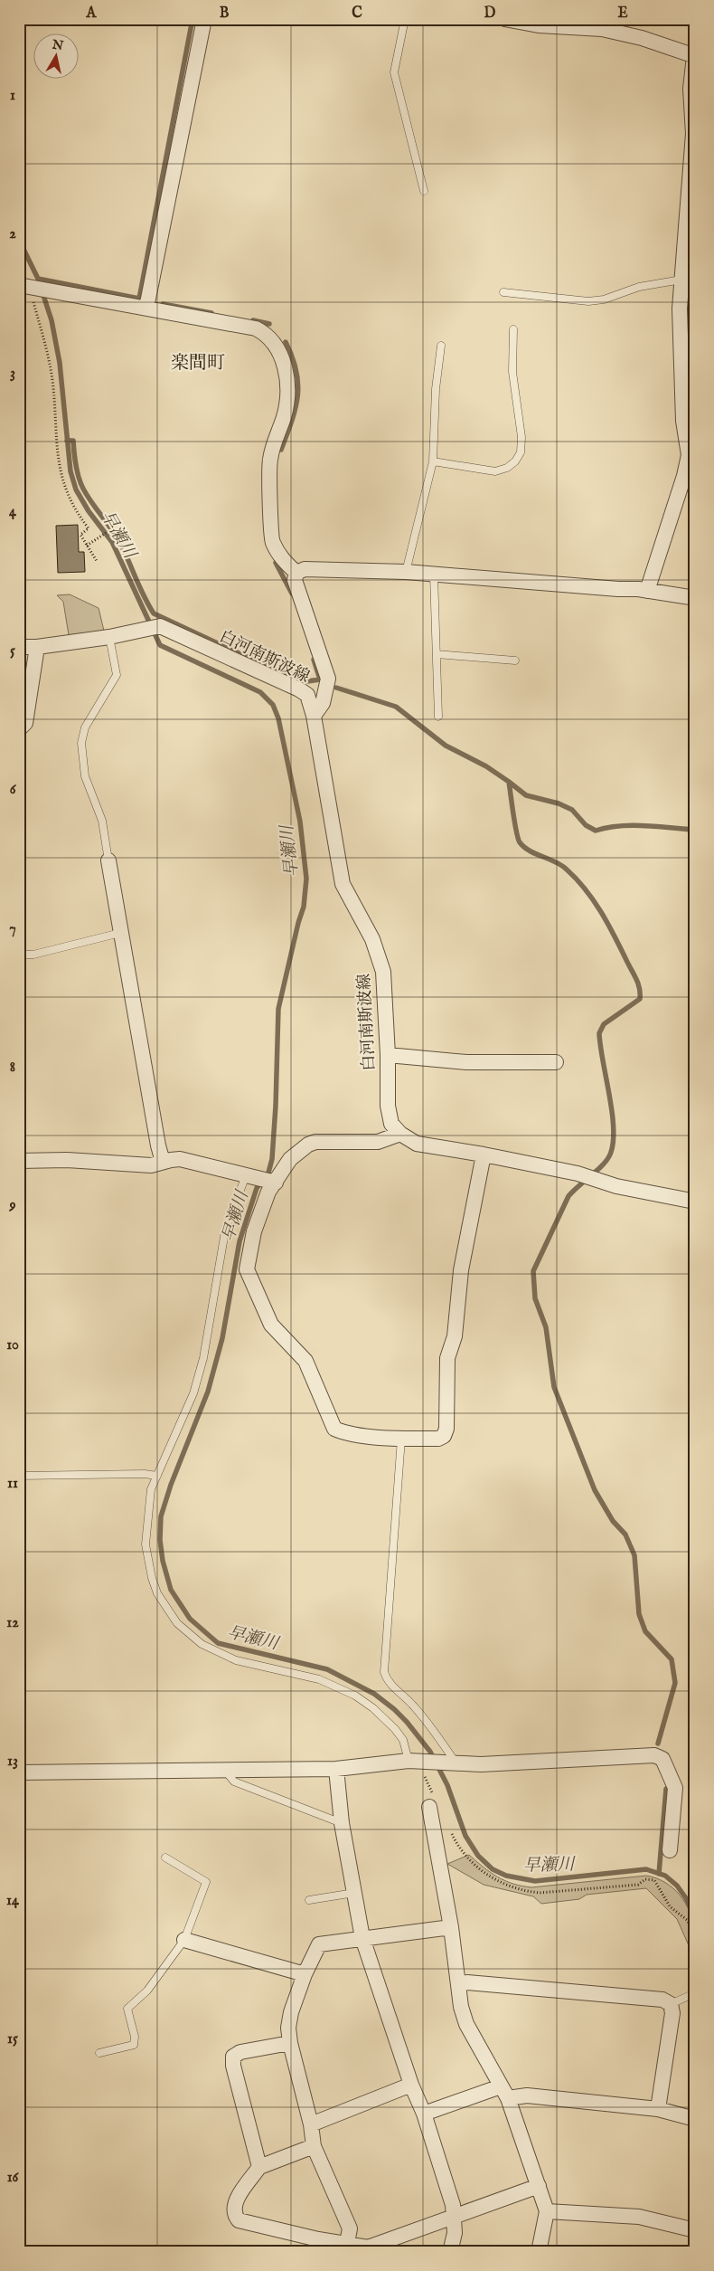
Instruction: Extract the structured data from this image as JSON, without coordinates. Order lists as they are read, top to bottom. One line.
{"streets":{"street":["白河南斯波線"]},"districts":["楽間町"],"water":["早瀬川"],"north":"top","grid":{"columns":["A","B","C","D","E"],"rows":["1","2","3","4","5","6","7","8","9","10","11","12","13","14","15","16"]}}
